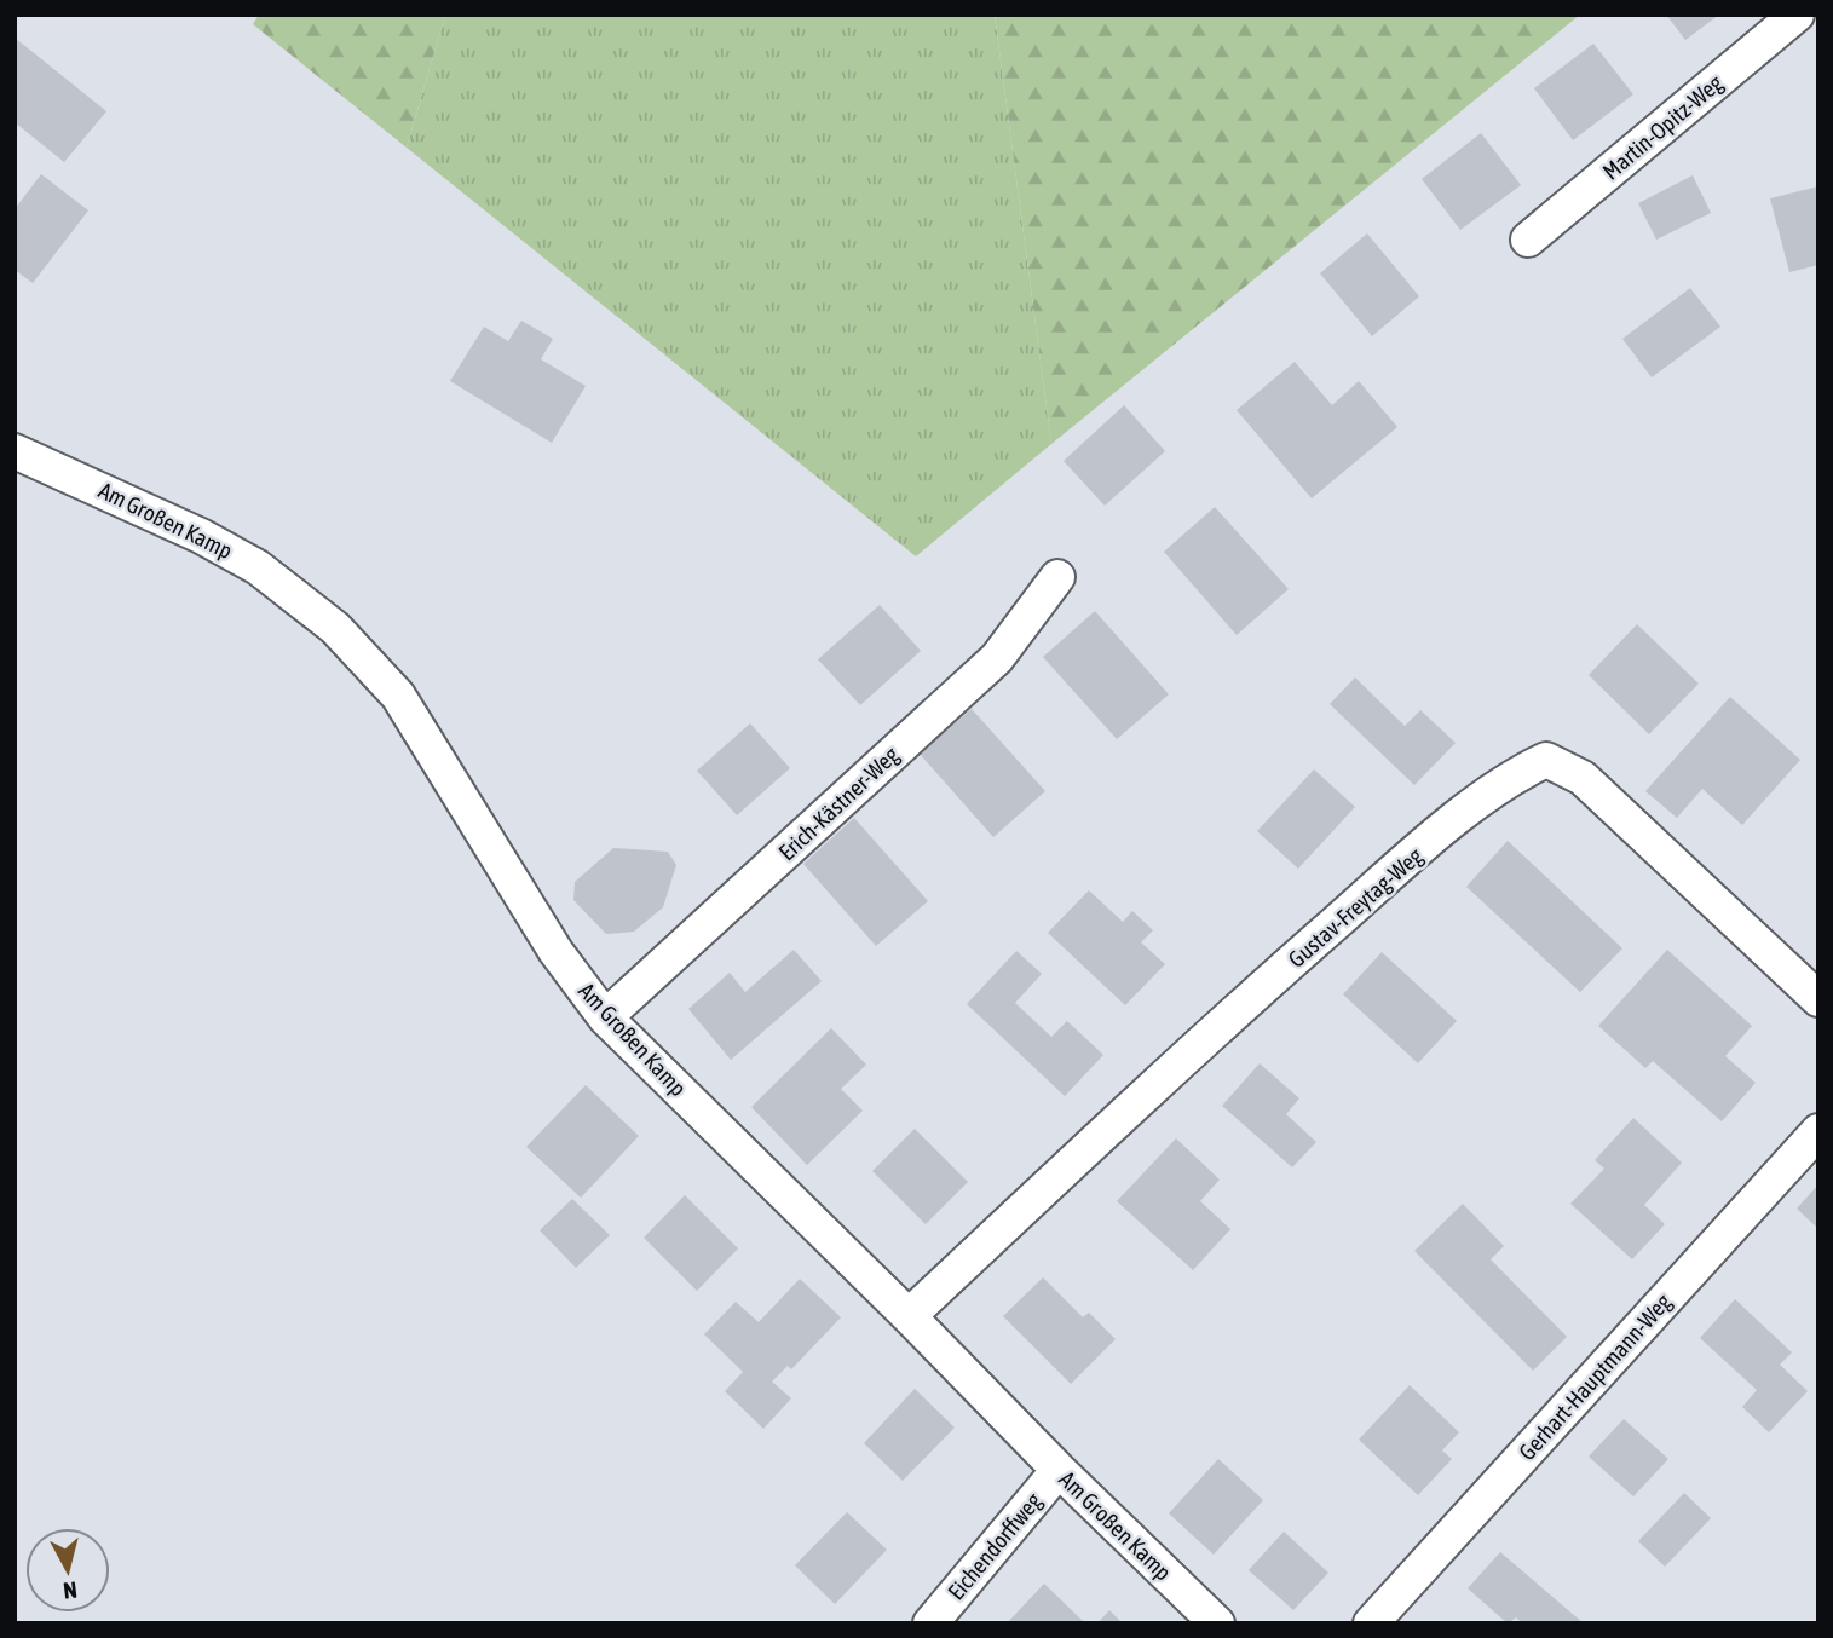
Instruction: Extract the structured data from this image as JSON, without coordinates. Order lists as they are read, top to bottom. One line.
{"streets":{"street":["Martin-Opitz-Weg","Am Großen Kamp","Erich-Kästner-Weg","Gustav-Freytag-Weg","Gerhart-Hauptmann-Weg","Eichendorffweg"]},"crossings":[["Am Großen Kamp","Erich-Kästner-Weg"],["Am Großen Kamp","Gustav-Freytag-Weg"],["Am Großen Kamp","Eichendorffweg"]],"north":"bottom"}
